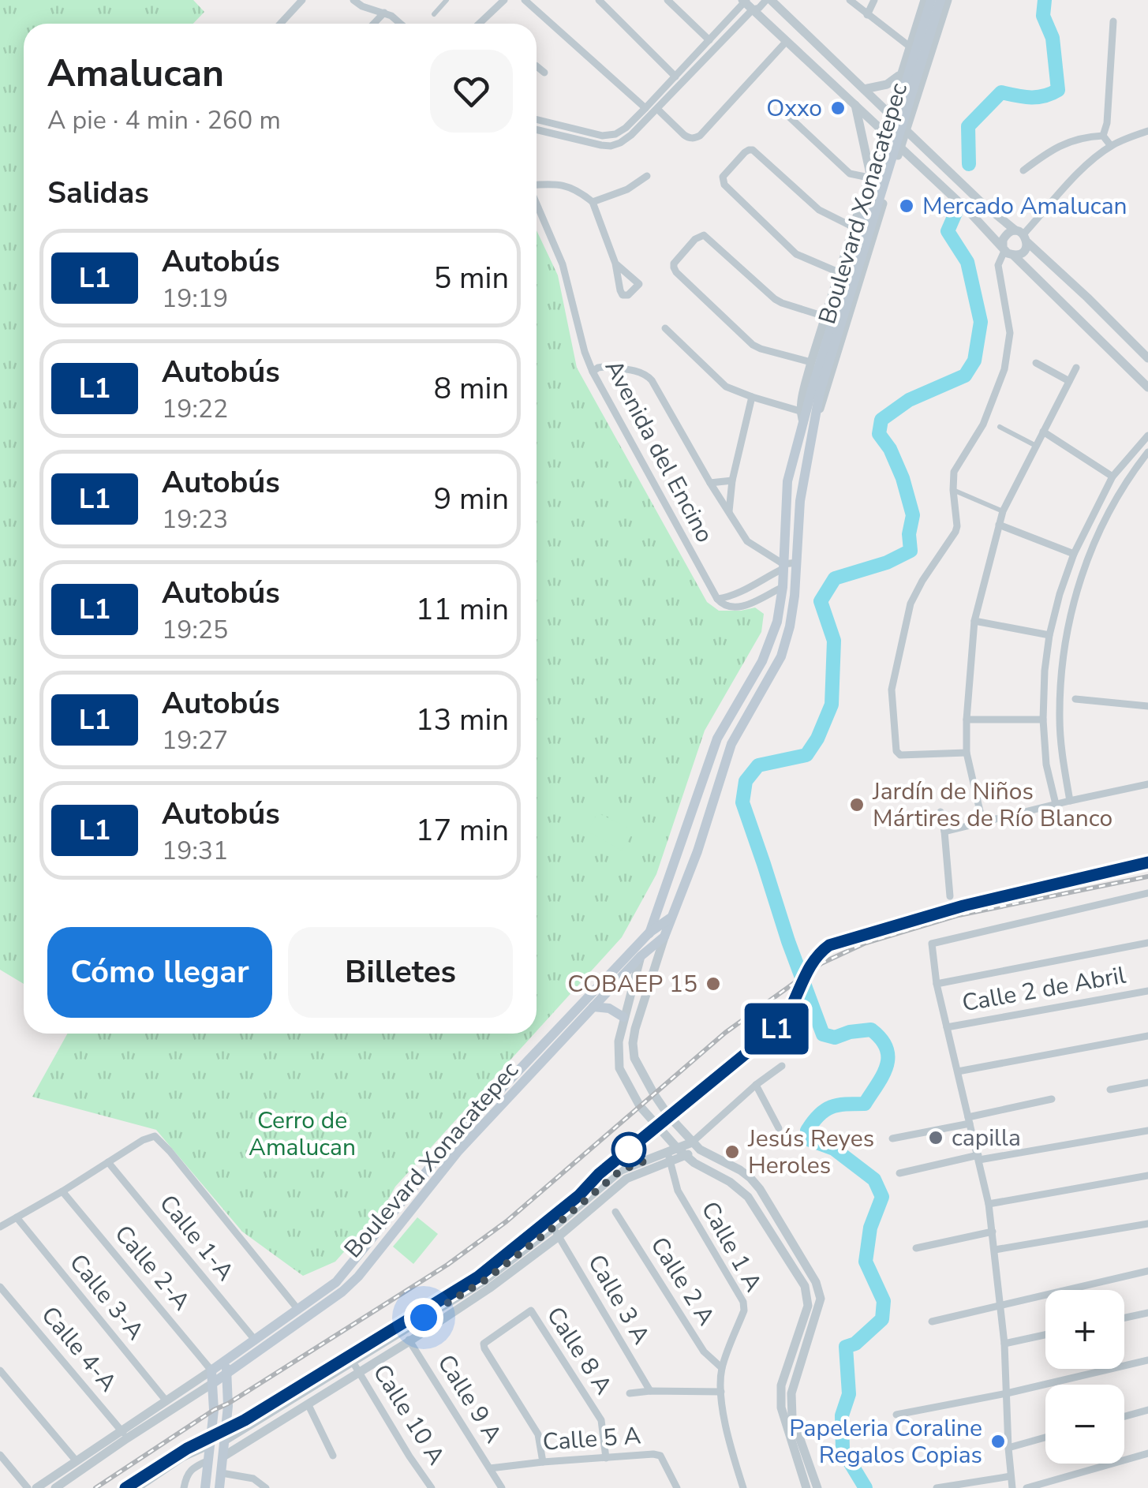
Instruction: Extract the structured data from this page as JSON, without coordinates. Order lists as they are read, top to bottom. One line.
{"streets":{"main road":["Boulevard Xonacatepec"],"street":["Avenida del Encino","Calle 2 de Abril","Calle 1-A","Calle 1 A","Calle 2-A","Calle 2 A","Calle 3-A","Calle 3 A","Calle 4-A","Calle 8 A","Calle 9 A","Calle 10 A","Calle 5 A"]},"crossings":[["Boulevard Xonacatepec","Calle 1-A"],["Boulevard Xonacatepec","Calle 2-A"],["Calle 1 A","Calle 2 A"],["Calle 8 A","Calle 5 A"],["Calle 9 A","Calle 5 A"]],"parks":["Cerro de Amalucan"],"places":["Oxxo","Mercado Amalucan","Jardín de Niños Mártires de Río Blanco","COBAEP 15","capilla","Jesús Reyes Heroles","Papeleria Coraline Regalos Copias"],"lines":["bus line L1"],"page":{"on_map":"L1","heading":[["Amalucan","A pie · 4 min · 260 m"],"Salidas"],"list":[{"mark":"L1","name":"Autobús","note":"19:19","value":"5 min"},{"mark":"L1","name":"Autobús","note":"19:22","value":"8 min"},{"mark":"L1","name":"Autobús","note":"19:23","value":"9 min"},{"mark":"L1","name":"Autobús","note":"19:25","value":"11 min"},{"mark":"L1","name":"Autobús","note":"19:27","value":"13 min"},{"mark":"L1","name":"Autobús","note":"19:31","value":"17 min"}],"buttons":["Cómo llegar","Billetes"],"map_buttons":["+","−"]}}
